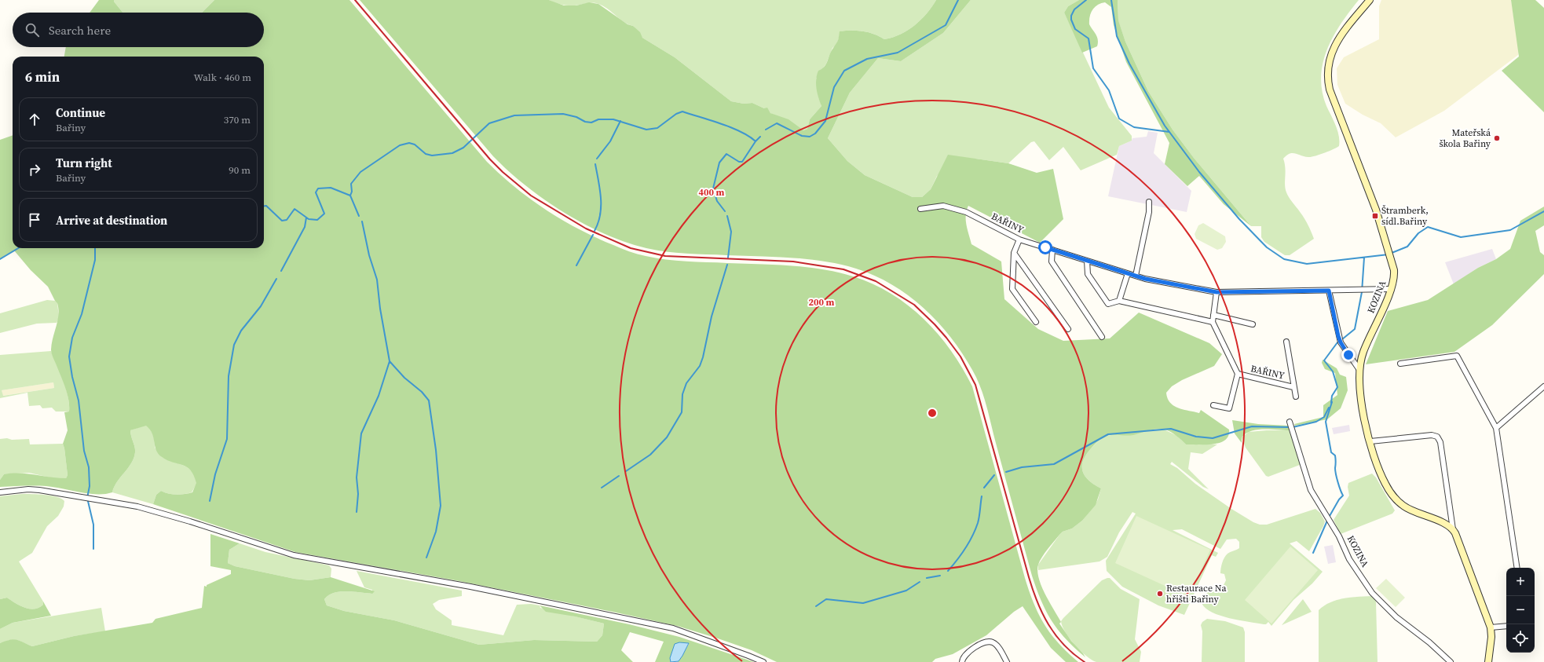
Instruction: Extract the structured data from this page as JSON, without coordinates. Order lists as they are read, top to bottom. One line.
{"streets":{"main road":["KOZINA"],"street":["BAŘINY"]},"crossings":[["BAŘINY","KOZINA"]],"places":{"other":["Mateřská škola Bařiny","Restaurace Na hřišti Bařiny"],"transit":["Štramberk, sídl.Bařiny"]},"page":{"search":"Search here","heading":["6 min","Walk · 460 m"],"list":[["Continue","Bařiny","370 m"],["Turn right","Bařiny","90 m"],"Arrive at destination"],"map_buttons":["+","−"]},"rings":["400 m","200 m"]}
